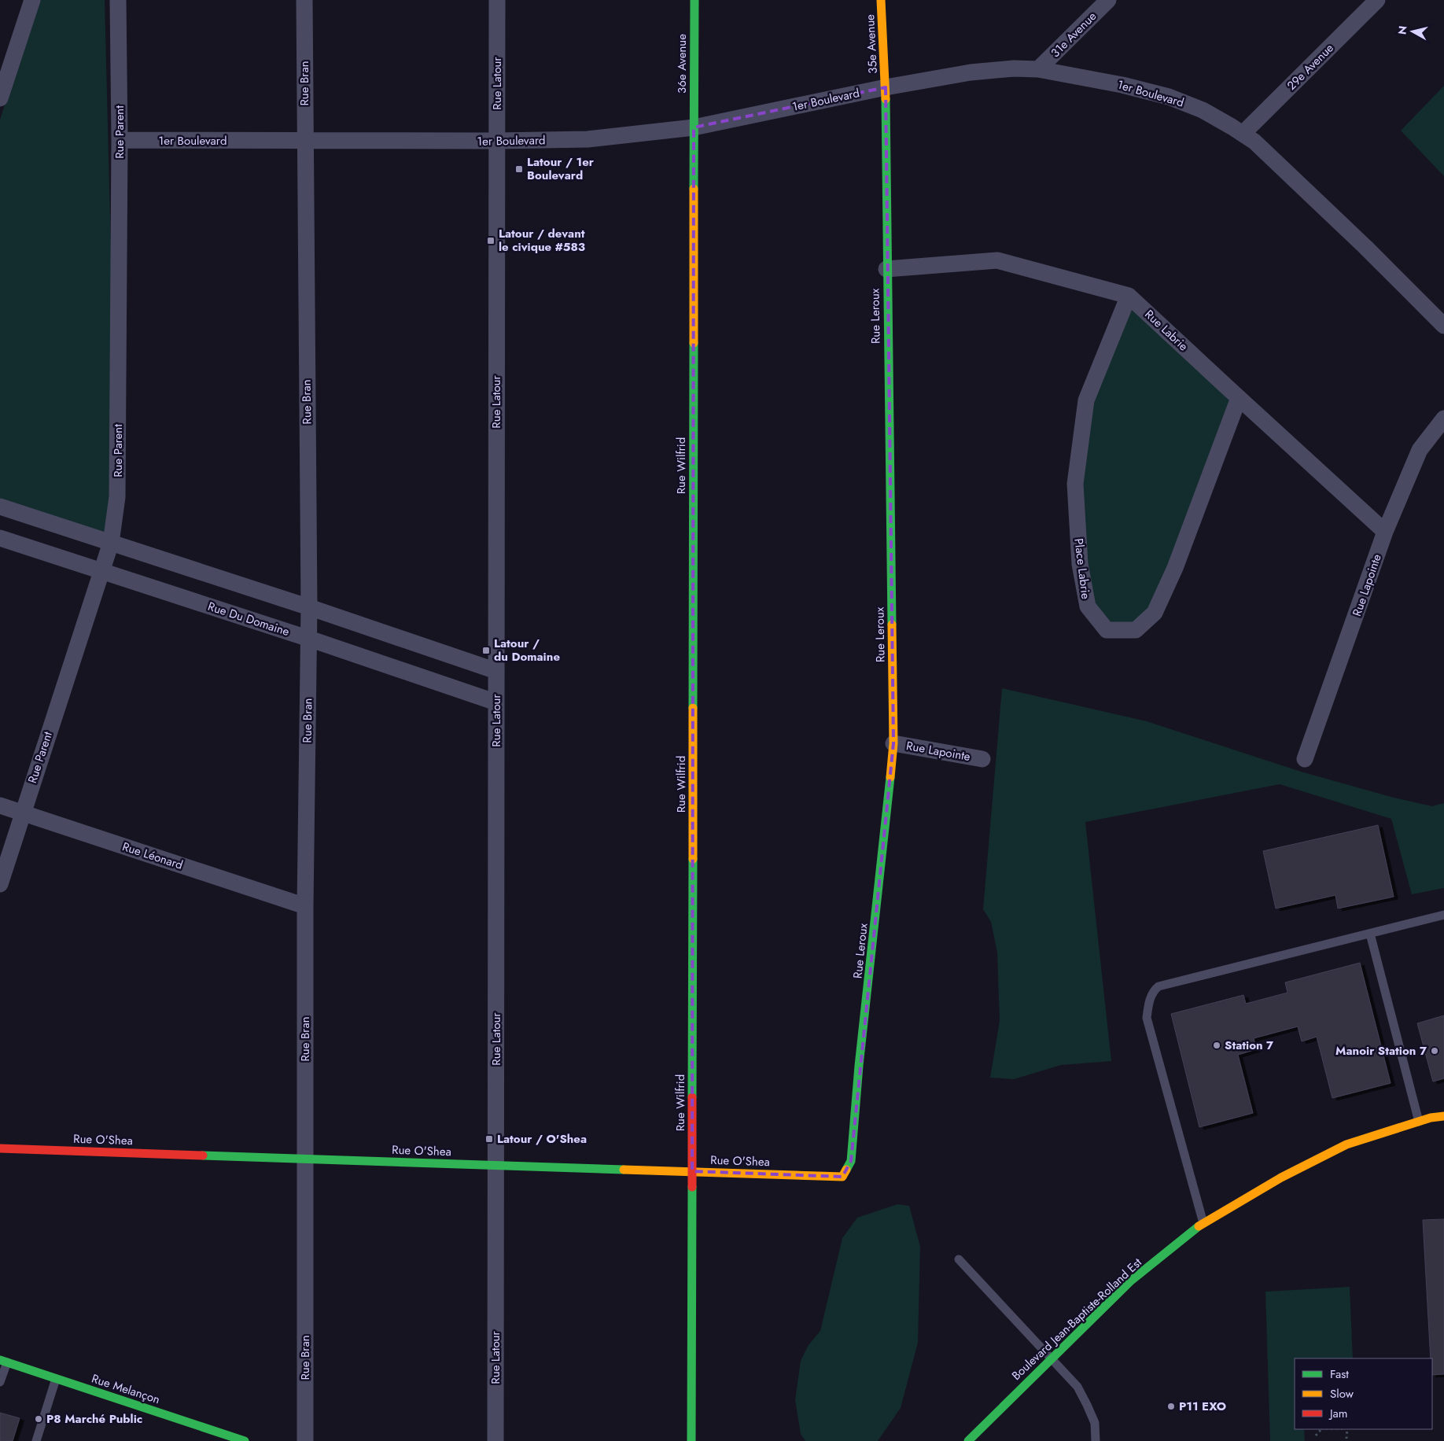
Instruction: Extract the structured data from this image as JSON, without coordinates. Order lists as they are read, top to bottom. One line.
{"streets":{"street":["31e Avenue","35e Avenue","36e Avenue","29e Avenue","Rue Bran","Rue Latour","1er Boulevard","Rue Parent","Rue Leroux","Rue Labrie","Rue Wilfrid","Place Labrie","Rue Lapointe","Rue Du Domaine","Rue Léonard","Rue O'Shea","Boulevard Jean-Baptiste-Rolland Est","Rue Melançon"]},"crossings":[["31e Avenue","1er Boulevard"],["35e Avenue","1er Boulevard"],["35e Avenue","Rue Leroux"],["36e Avenue","1er Boulevard"],["36e Avenue","Rue Wilfrid"],["29e Avenue","1er Boulevard"],["Rue Bran","1er Boulevard"],["Rue Bran","Rue Du Domaine"],["Rue Bran","Rue Léonard"],["Rue Bran","Rue O'Shea"],["Rue Latour","1er Boulevard"],["Rue Latour","Rue Du Domaine"],["Rue Latour","Rue O'Shea"],["1er Boulevard","Rue Parent"],["1er Boulevard","Rue Leroux"],["1er Boulevard","Rue Wilfrid"],["Rue Parent","Rue Du Domaine"],["Rue Parent","Rue Léonard"],["Rue Leroux","Rue Labrie"],["Rue Leroux","Rue Lapointe"],["Rue Leroux","Rue O'Shea"],["Rue Labrie","Place Labrie"],["Rue Labrie","Rue Lapointe"],["Rue Wilfrid","Rue O'Shea"]],"places":{"transit":["Latour / 1er Boulevard","Latour / devant le civique #583","Latour / du Domaine","Latour / O'Shea"],"other":["Station 7","Manoir Station 7","P11 EXO","P8 Marché Public"]},"legend":["Fast","Slow","Jam"],"north":"left"}
